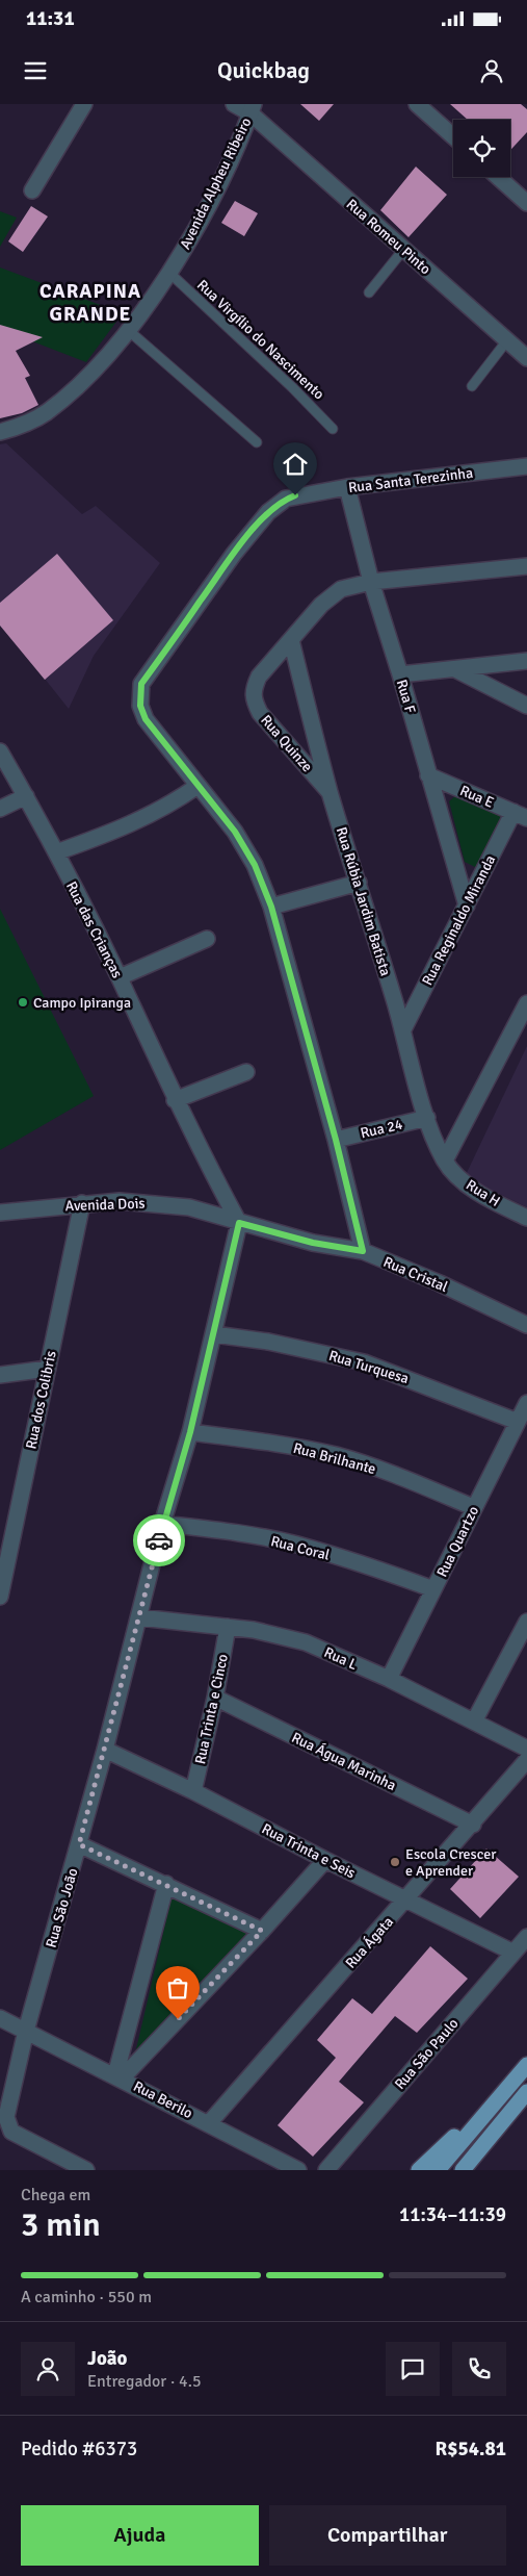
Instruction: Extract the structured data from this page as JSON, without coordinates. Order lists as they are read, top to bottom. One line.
{"streets":{"street":["Avenida Alpheu Ribeiro","Rua Romeu Pinto","Rua Santa Terezinha","Rua F","Rua Quinze","Rua E","Rua Rúbia Jardim Batista","Rua Reginaldo Miranda","Rua das Crianças","Rua 24","Rua H","Avenida Dois","Rua Cristal","Rua Turquesa","Rua dos Colibris","Rua Brilhante","Rua Quartzo","Rua Coral","Rua L","Rua Trinta e Cinco","Rua Água Marinha","Rua Trinta e Seis","Rua São João","Rua Ágata","Rua São Paulo","Rua Berilo"],"lane":["Rua Virgílio do Nascimento"]},"crossings":[["Avenida Alpheu Ribeiro","Rua Romeu Pinto"],["Avenida Alpheu Ribeiro","Rua Virgílio do Nascimento"],["Rua Santa Terezinha","Rua F"],["Rua F","Rua E"],["Rua F","Rua Reginaldo Miranda"],["Rua Quinze","Rua Rúbia Jardim Batista"],["Rua E","Rua Reginaldo Miranda"],["Rua Rúbia Jardim Batista","Rua Reginaldo Miranda"],["Rua Rúbia Jardim Batista","Rua 24"],["Rua Rúbia Jardim Batista","Rua H"],["Rua das Crianças","Avenida Dois"],["Rua das Crianças","Rua Cristal"],["Rua das Crianças","Rua São João"],["Avenida Dois","Rua Cristal"],["Avenida Dois","Rua dos Colibris"],["Avenida Dois","Rua São João"],["Rua Cristal","Rua São João"],["Rua Turquesa","Rua Quartzo"],["Rua Turquesa","Rua São João"],["Rua Brilhante","Rua Quartzo"],["Rua Brilhante","Rua São João"],["Rua Quartzo","Rua Coral"],["Rua Quartzo","Rua L"],["Rua Coral","Rua São João"],["Rua L","Rua Trinta e Cinco"],["Rua L","Rua São João"],["Rua Trinta e Cinco","Rua Água Marinha"],["Rua Trinta e Cinco","Rua Trinta e Seis"],["Rua Água Marinha","Rua Ágata"],["Rua Trinta e Seis","Rua São João"],["Rua Trinta e Seis","Rua Ágata"],["Rua Trinta e Seis","Rua São Paulo"],["Rua São João","Rua Berilo"],["Rua Ágata","Rua Berilo"]],"districts":["CARAPINA GRANDE"],"places":["Campo Ipiranga","Escola Crescer e Aprender"],"page":{"status":"11:31","header":"Quickbag","heading":["3 min","Chega em","11:34–11:39"],"panel":["João","Entregador · 4.5","Pedido #6373","R$54.81"],"bar":"A caminho · 550 m","buttons":["Ajuda","Compartilhar"]}}
